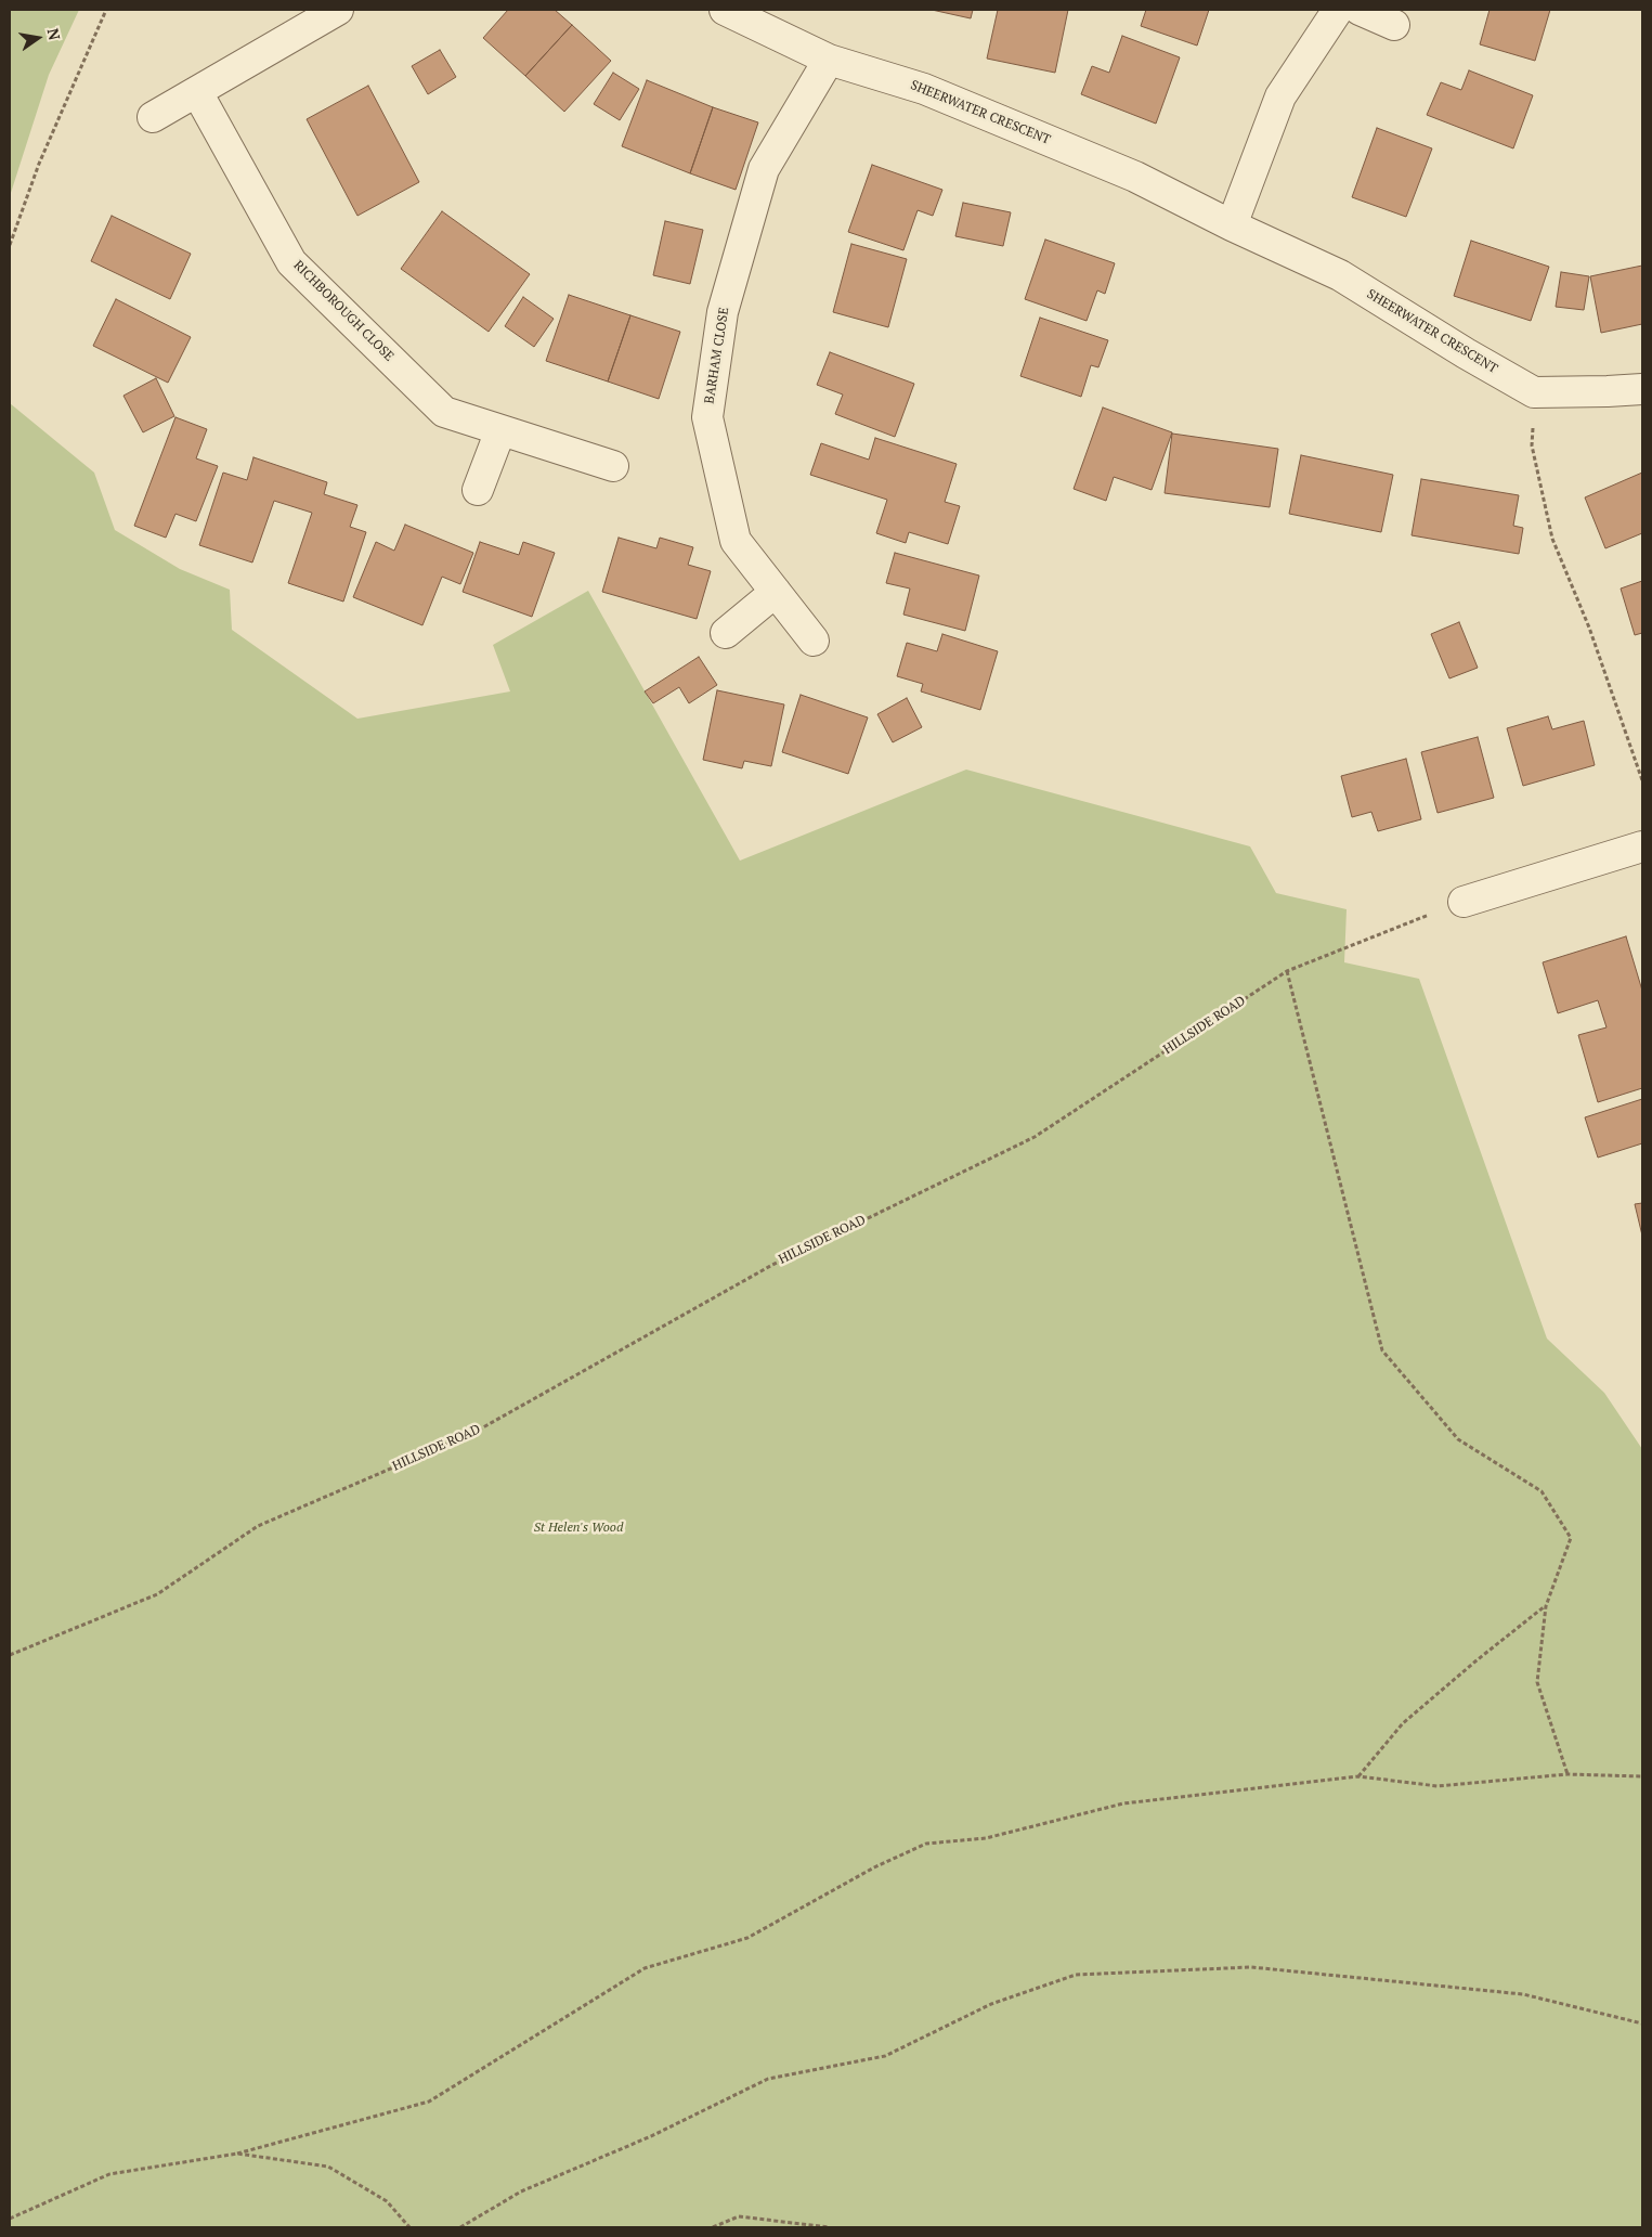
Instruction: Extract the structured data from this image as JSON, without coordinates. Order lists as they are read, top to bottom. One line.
{"streets":{"street":["SHEERWATER CRESCENT","RICHBOROUGH CLOSE","BARHAM CLOSE"],"path":["HILLSIDE ROAD"]},"crossings":[["SHEERWATER CRESCENT","BARHAM CLOSE"]],"parks":["St Helen's Wood"],"north":"right"}
